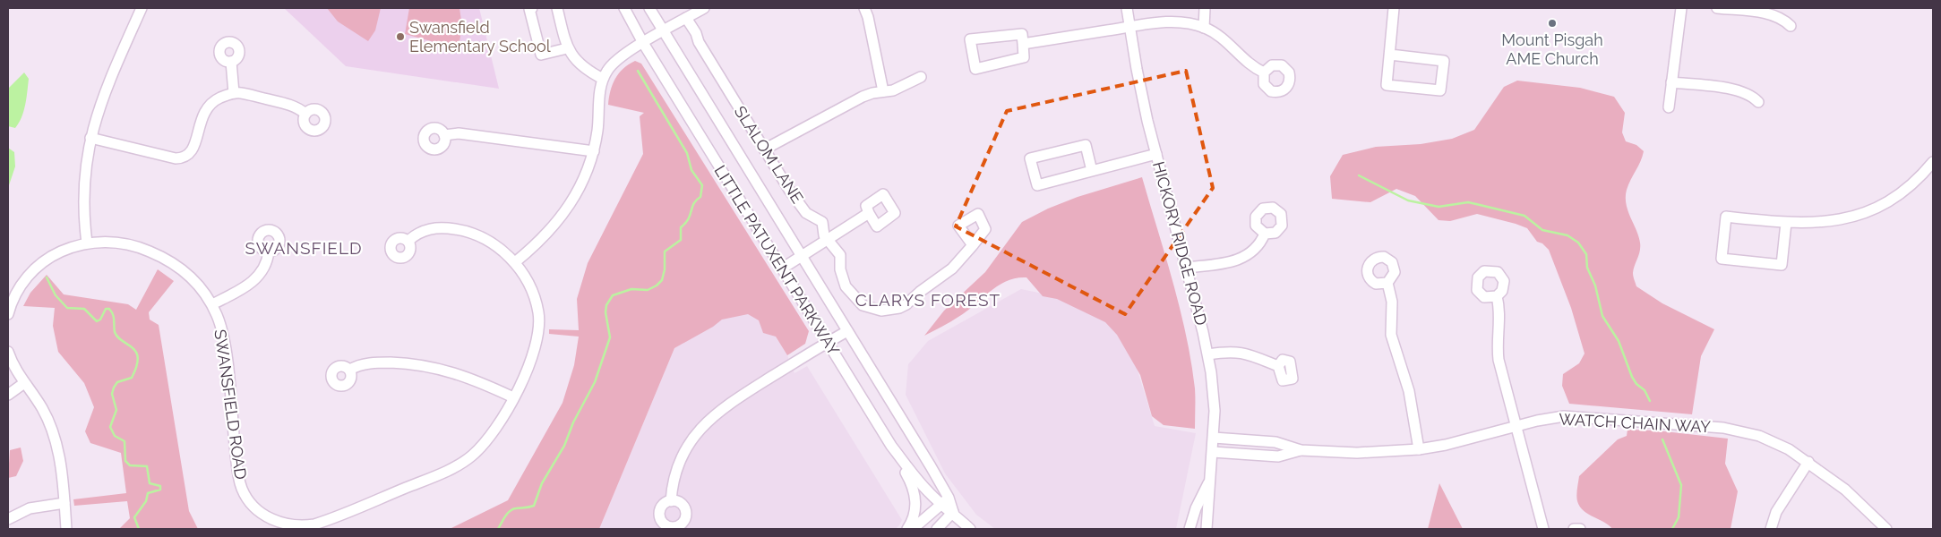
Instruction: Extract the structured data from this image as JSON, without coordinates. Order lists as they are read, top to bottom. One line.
{"streets":{"street":["SLALOM LANE","HICKORY RIDGE ROAD","LITTLE PATUXENT PARKWAY","SWANSFIELD ROAD","WATCH CHAIN WAY"]},"crossings":[["HICKORY RIDGE ROAD","WATCH CHAIN WAY"]],"districts":["SWANSFIELD","CLARYS FOREST"],"places":["Mount Pisgah AME Church","Swansfield Elementary School"]}
